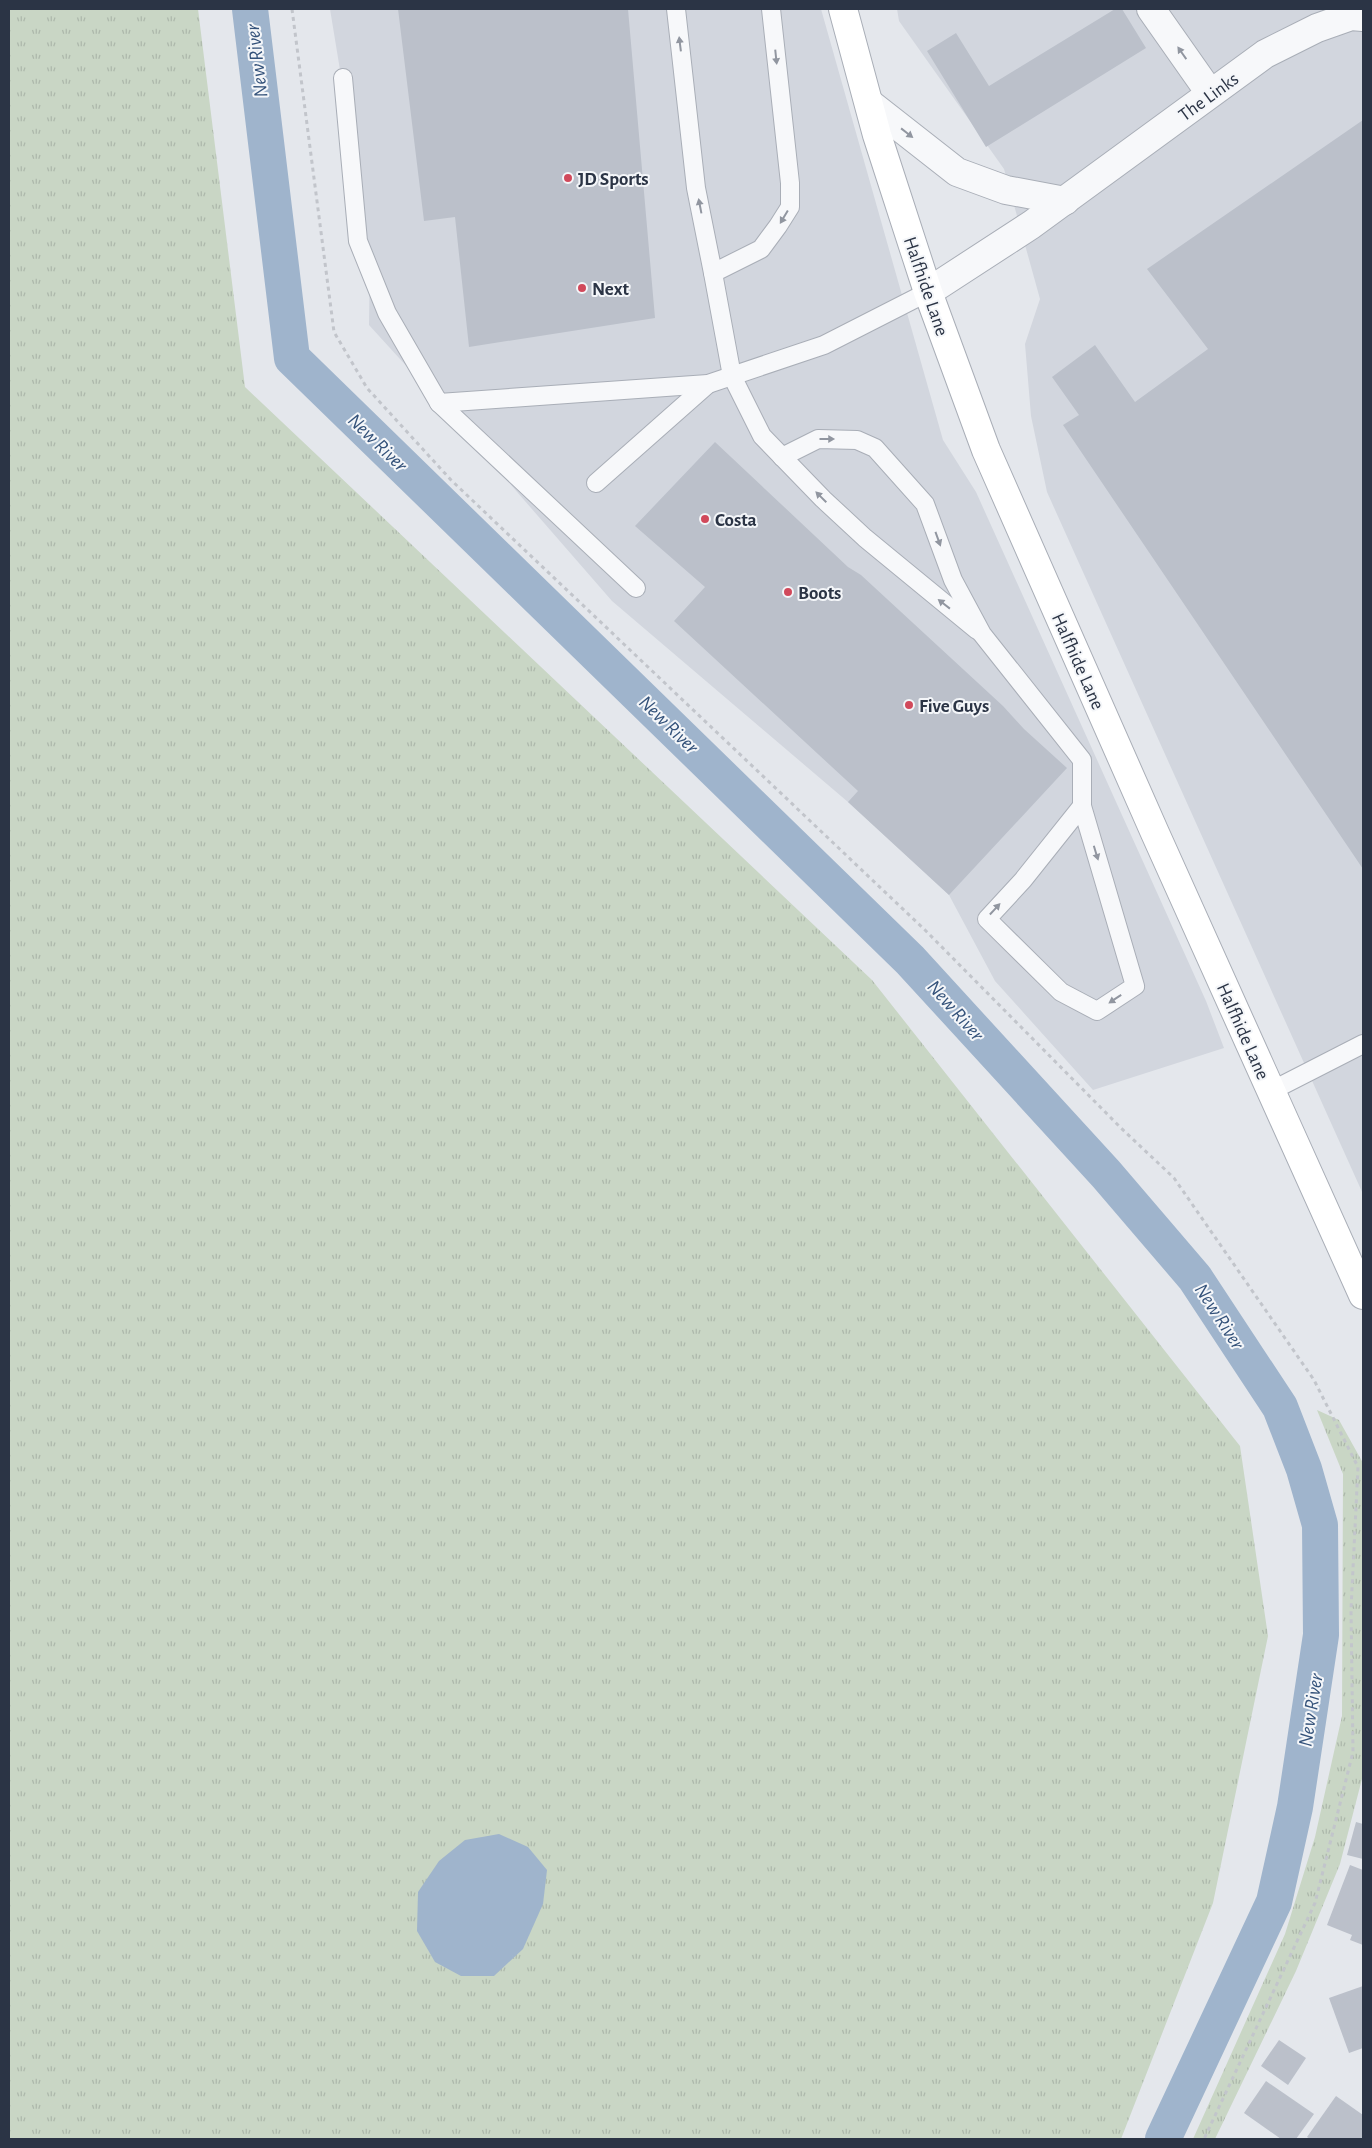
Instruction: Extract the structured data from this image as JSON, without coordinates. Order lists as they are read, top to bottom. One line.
{"streets":{"main road":["Halfhide Lane"],"street":["The Links"]},"crossings":[["The Links","Halfhide Lane"]],"water":["New River"],"places":["JD Sports","Next","Costa","Boots","Five Guys"]}
